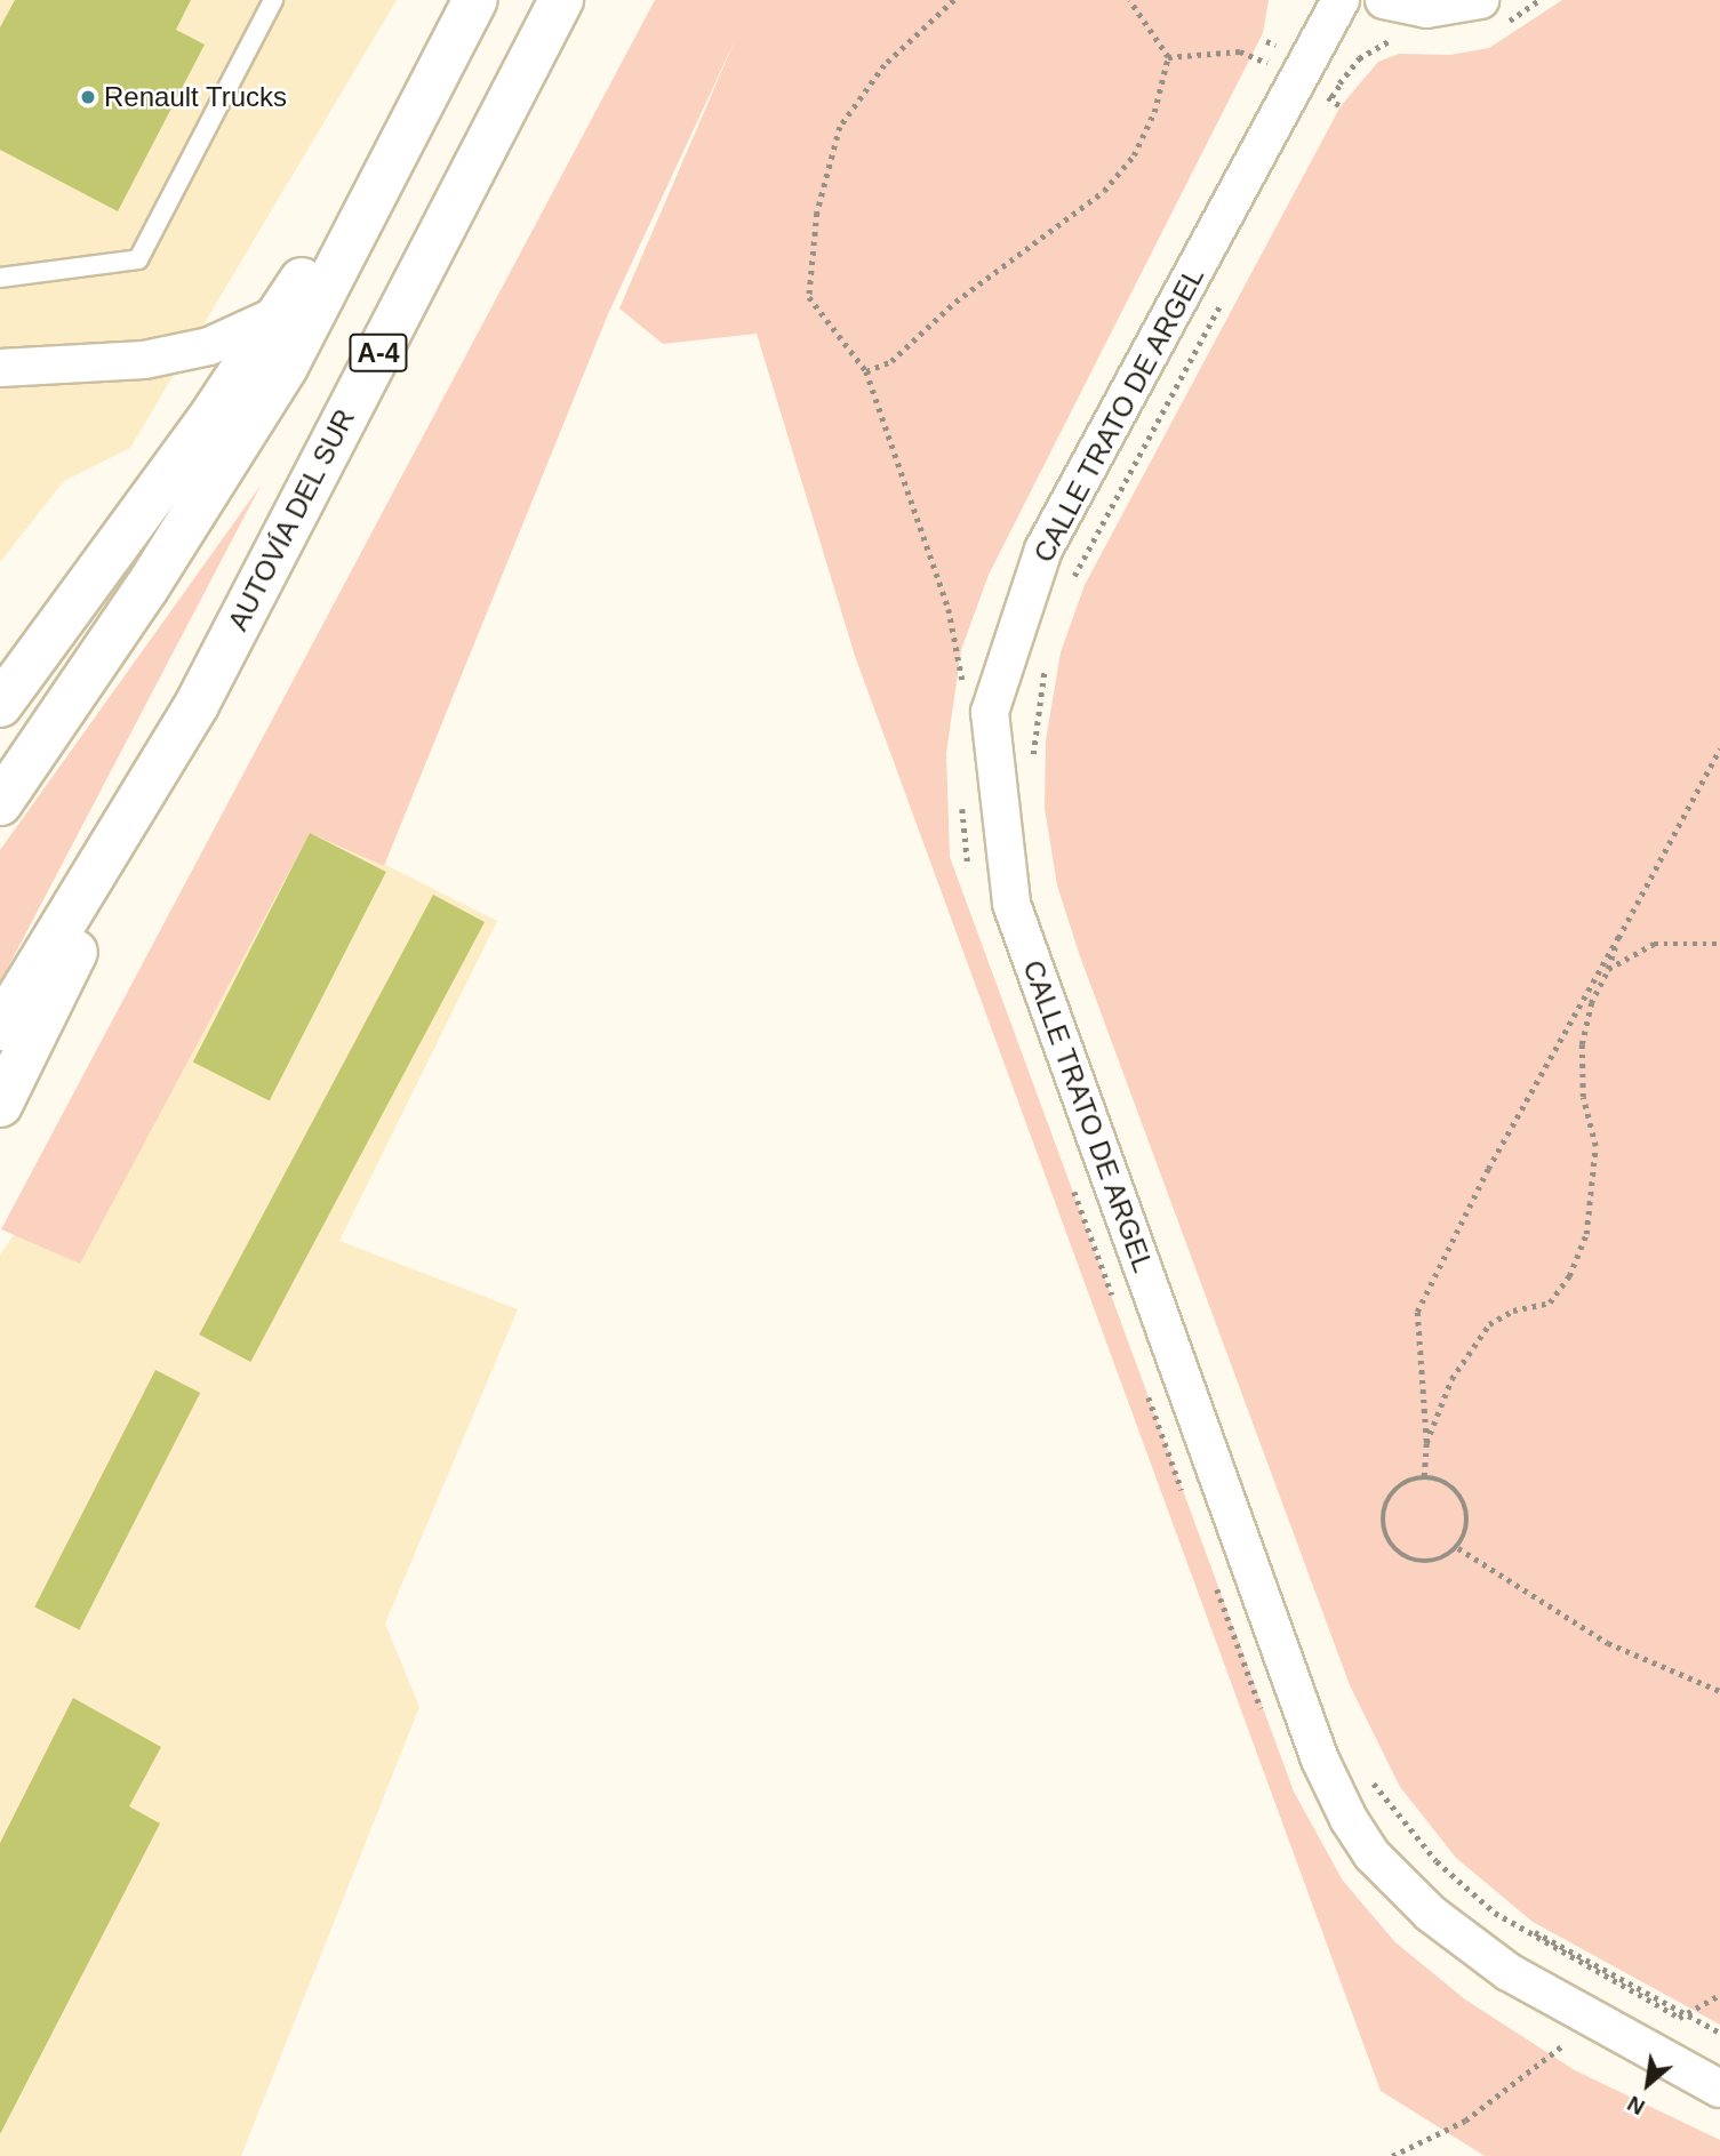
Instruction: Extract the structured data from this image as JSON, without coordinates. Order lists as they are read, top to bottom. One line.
{"streets":{"highway":["A-4","AUTOVÍA DEL SUR"],"street":["CALLE TRATO DE ARGEL"]},"places":["Renault Trucks"],"north":"bottom left"}
